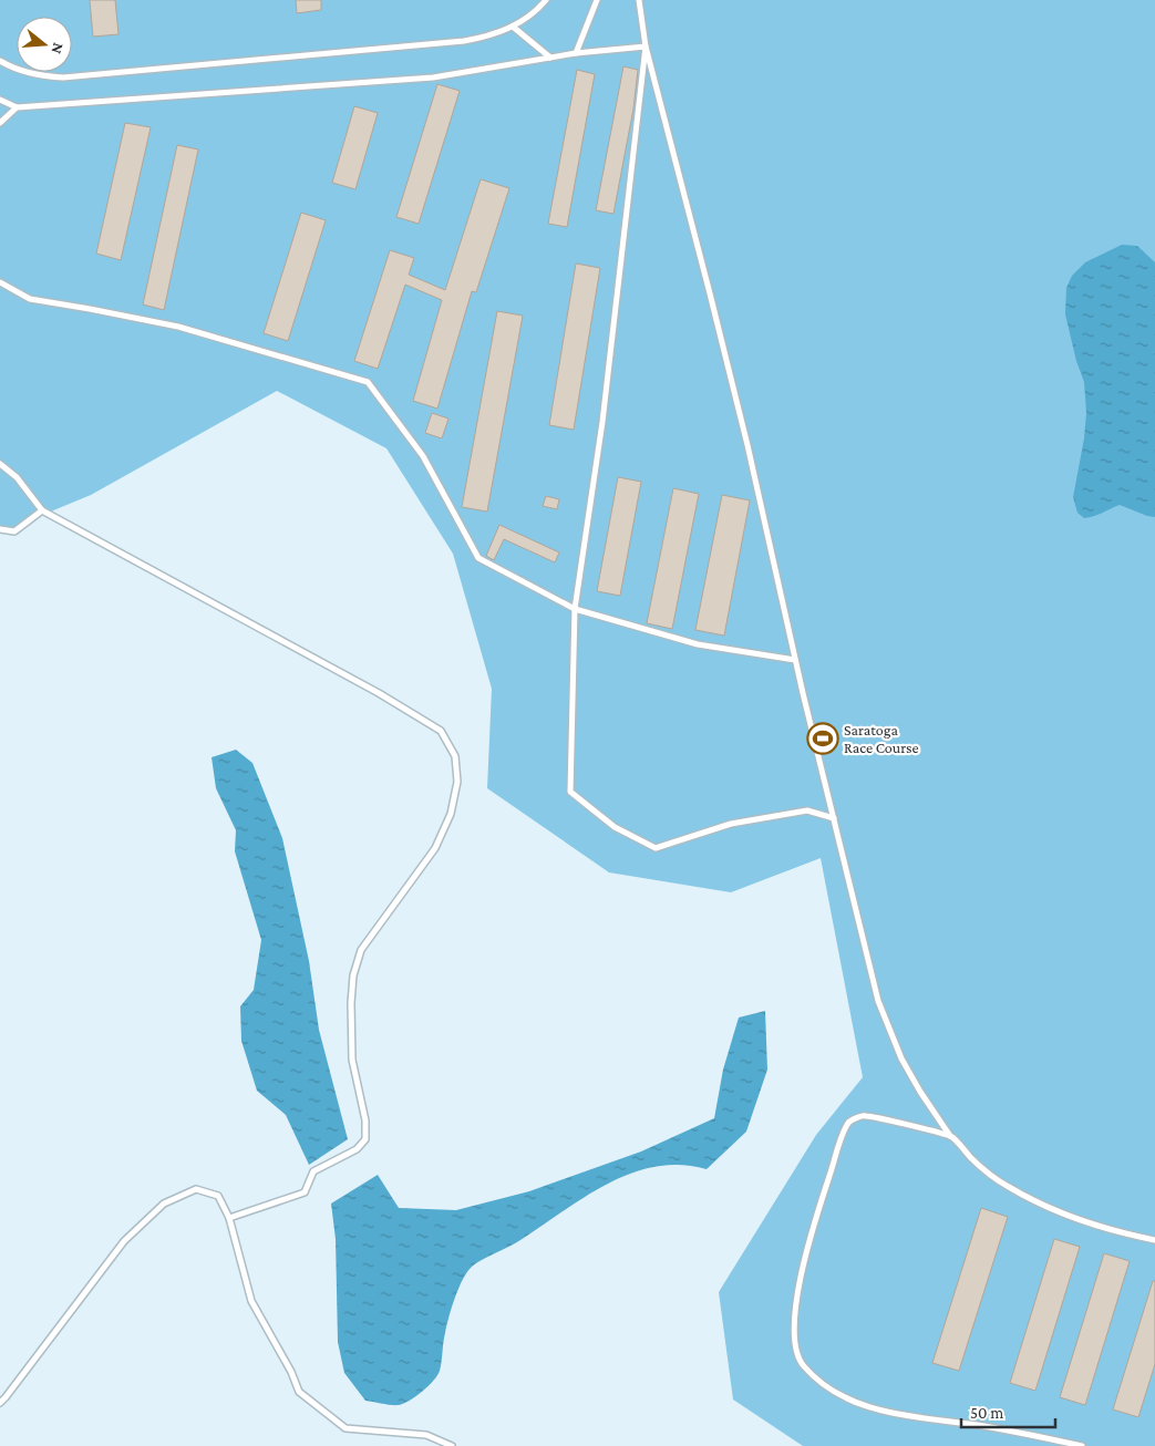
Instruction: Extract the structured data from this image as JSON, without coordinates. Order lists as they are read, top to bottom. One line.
{"places":{"sports":["Saratoga Race Course"]},"scale_bar":"50 m","north":"right"}
